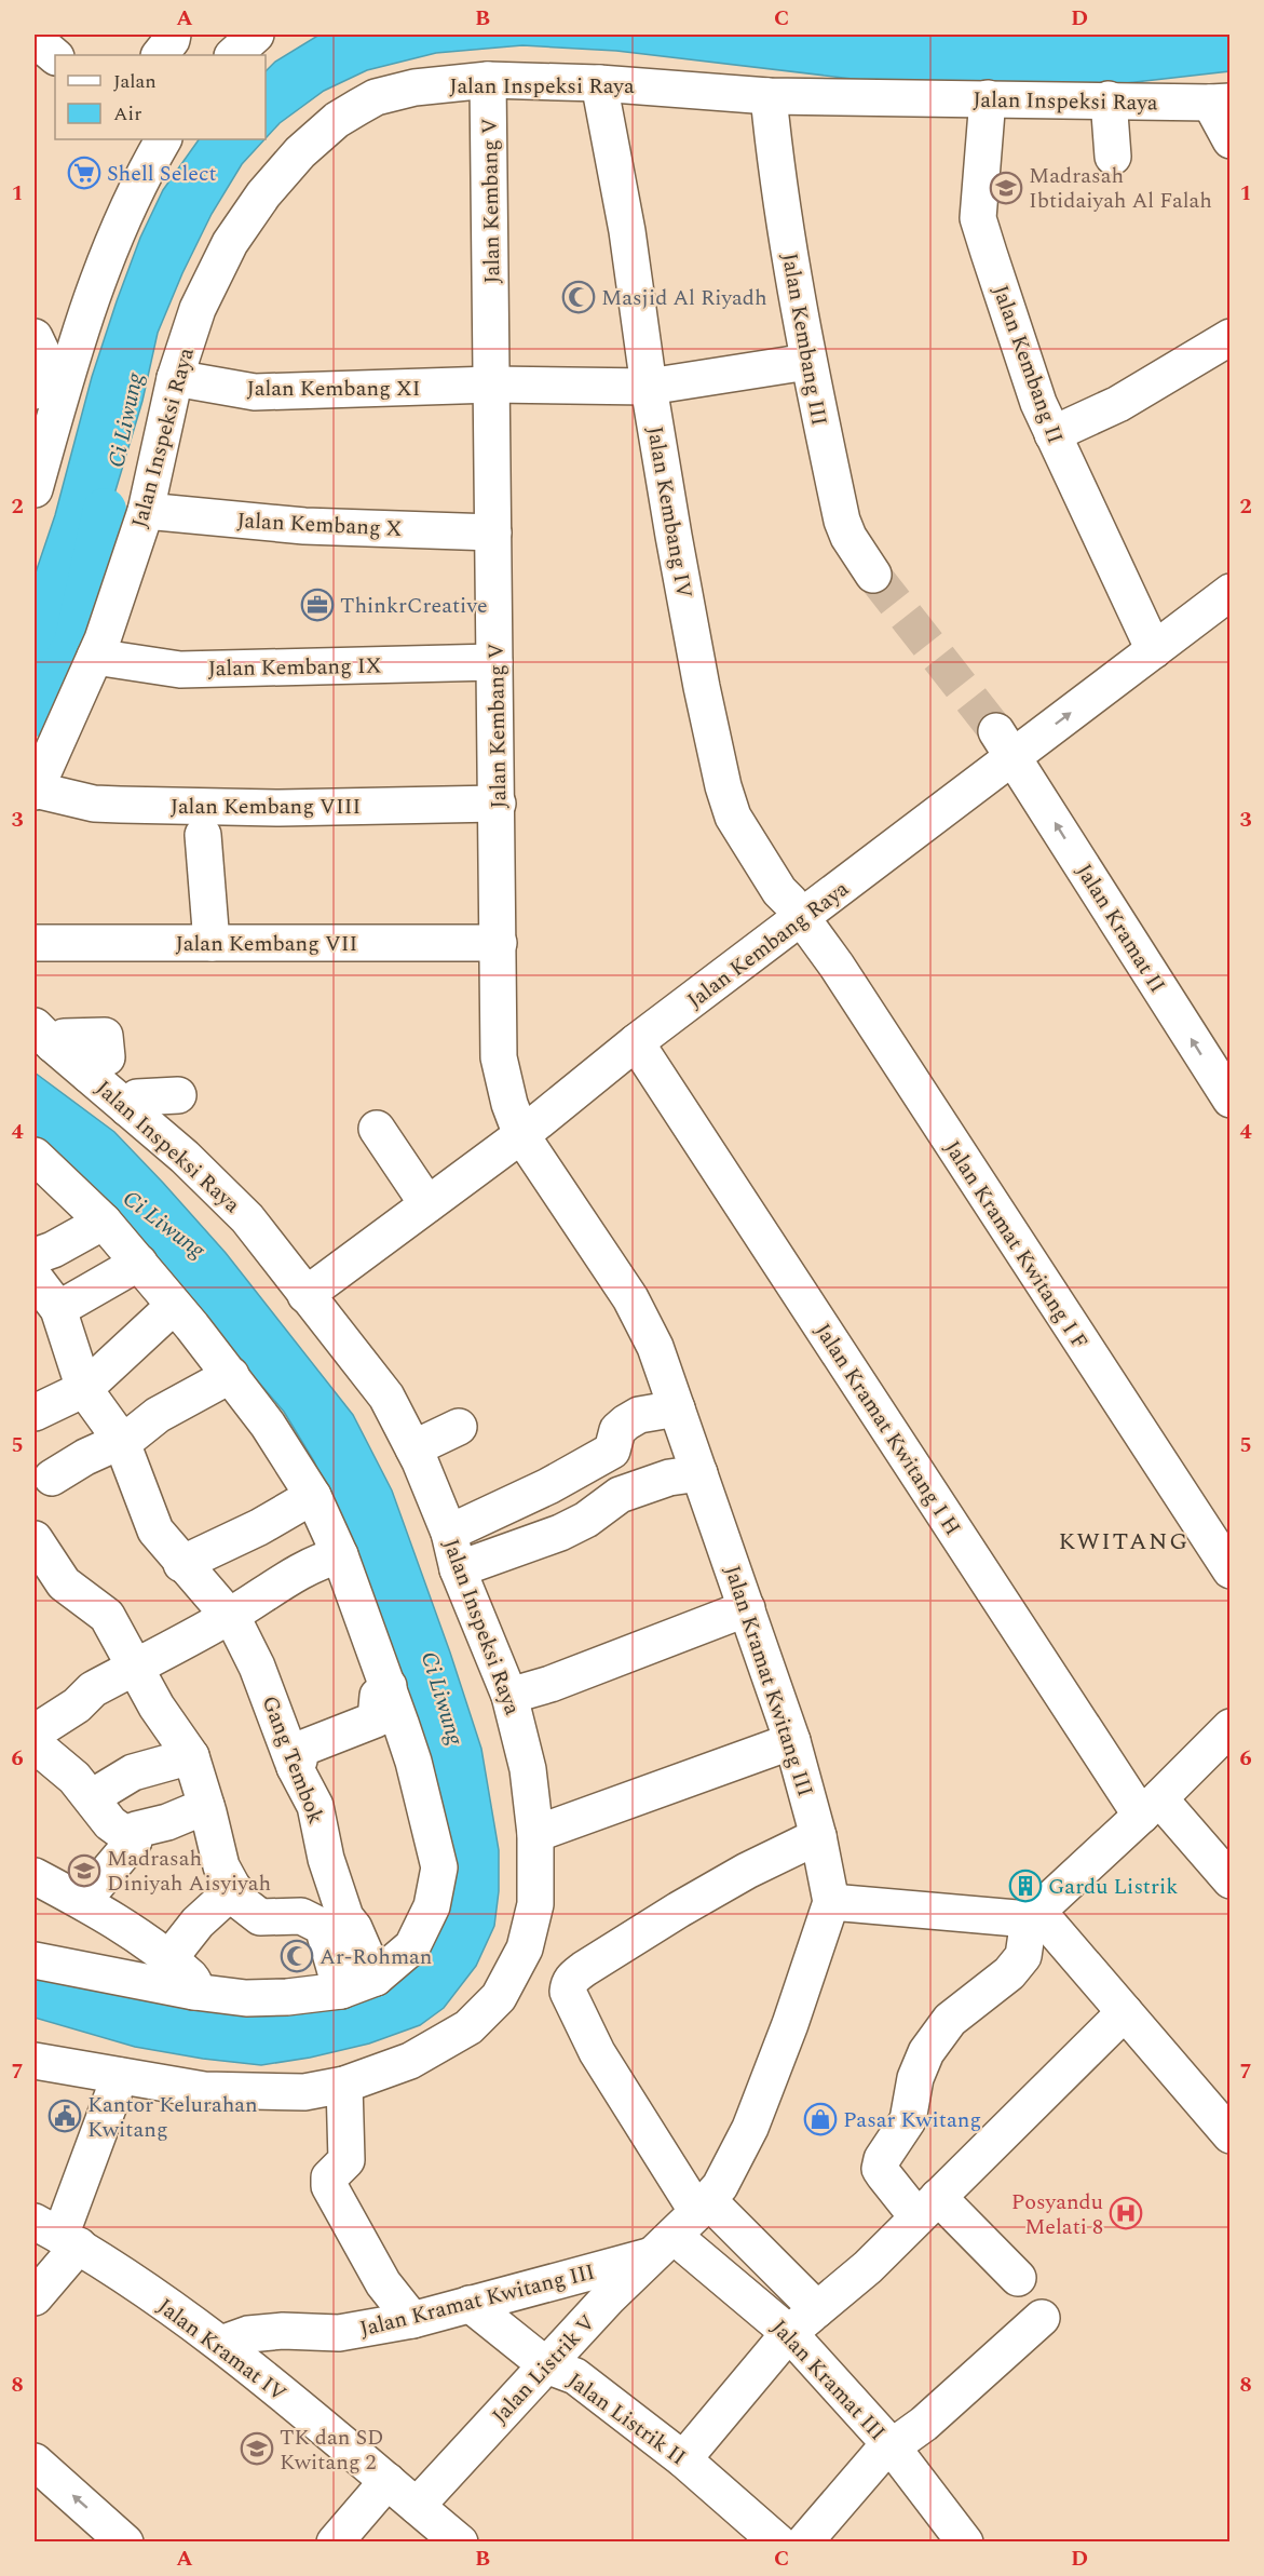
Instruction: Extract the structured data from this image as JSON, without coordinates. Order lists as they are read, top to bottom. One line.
{"streets":{"street":["Jalan Inspeksi Raya","Jalan Kembang V","Jalan Kembang III","Jalan Kembang II","Jalan Kembang XI","Jalan Kembang IV","Jalan Kembang X","Jalan Kembang IX","Jalan Kembang VIII","Jalan Kramat II","Jalan Kembang VII","Jalan Kembang Raya","Jalan Kramat Kwitang I F","Jalan Kramat Kwitang I H","Jalan Kramat Kwitang III","Gang Tembok","Jalan Kramat IV","Jalan Listrik V","Jalan Kramat III","Jalan Listrik II"]},"crossings":[["Jalan Inspeksi Raya","Jalan Kembang V"],["Jalan Inspeksi Raya","Jalan Kembang III"],["Jalan Inspeksi Raya","Jalan Kembang II"],["Jalan Inspeksi Raya","Jalan Kembang XI"],["Jalan Inspeksi Raya","Jalan Kembang IV"],["Jalan Inspeksi Raya","Jalan Kembang X"],["Jalan Inspeksi Raya","Jalan Kembang IX"],["Jalan Inspeksi Raya","Jalan Kembang VIII"],["Jalan Inspeksi Raya","Jalan Kembang Raya"],["Jalan Kembang V","Jalan Kembang XI"],["Jalan Kembang V","Jalan Kembang X"],["Jalan Kembang V","Jalan Kembang IX"],["Jalan Kembang V","Jalan Kembang VIII"],["Jalan Kembang V","Jalan Kembang VII"],["Jalan Kembang V","Jalan Kembang Raya"],["Jalan Kembang V","Jalan Kramat Kwitang III"],["Jalan Kembang III","Jalan Kembang XI"],["Jalan Kembang II","Jalan Kembang Raya"],["Jalan Kembang XI","Jalan Kembang IV"],["Jalan Kembang IV","Jalan Kembang Raya"],["Jalan Kembang IV","Jalan Kramat Kwitang I F"],["Jalan Kramat II","Jalan Kembang Raya"],["Jalan Kembang Raya","Jalan Kramat Kwitang I F"],["Jalan Kembang Raya","Jalan Kramat Kwitang I H"],["Jalan Kembang Raya","Jalan Kramat Kwitang III"],["Jalan Kramat Kwitang III","Jalan Kramat IV"],["Jalan Kramat Kwitang III","Jalan Listrik V"],["Jalan Kramat Kwitang III","Jalan Kramat III"],["Jalan Kramat Kwitang III","Jalan Listrik II"],["Jalan Kramat IV","Jalan Listrik V"],["Jalan Listrik V","Jalan Kramat III"],["Jalan Listrik V","Jalan Listrik II"]],"one_way":["Jalan Kramat II"],"districts":["KWITANG"],"water":["Ci Liwung"],"places":{"supermarket":["Shell Select"],"school or university":["Madrasah Ibtidaiyah Al Falah","Madrasah Diniyah Aisyiyah","TK dan SD Kwitang 2"],"mosque":["Masjid Al Riyadh","Ar-Rohman"],"office":["ThinkrCreative"],"building":["Gardu Listrik"],"public building":["Kantor Kelurahan Kwitang"],"shop":["Pasar Kwitang"],"hospital":["Posyandu Melati 8"]},"legend":["Jalan","Air"],"grid":{"columns":["A","B","C","D"],"rows":["1","2","3","4","5","6","7","8"]}}
